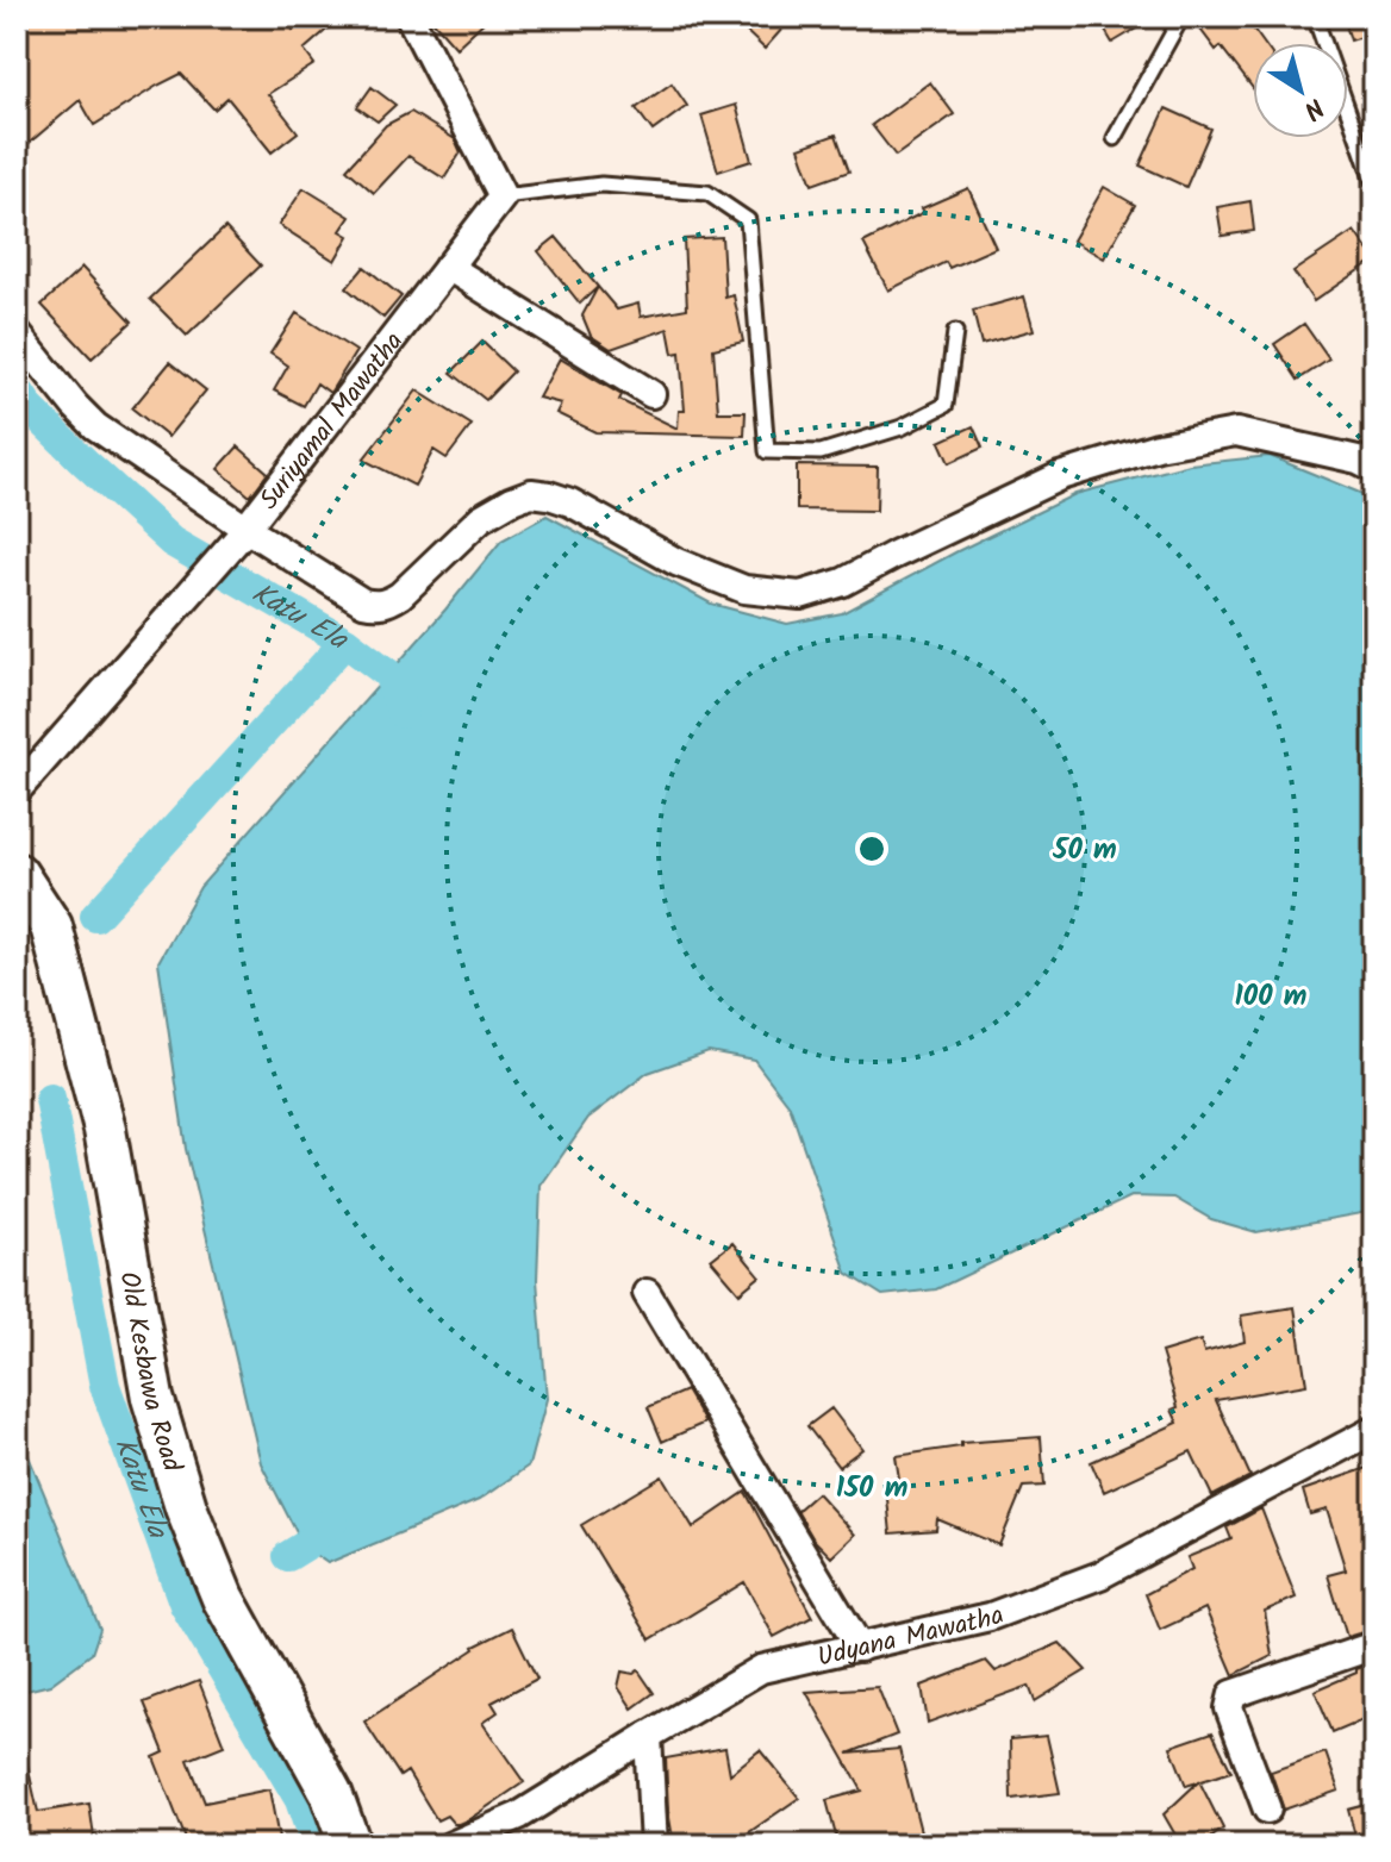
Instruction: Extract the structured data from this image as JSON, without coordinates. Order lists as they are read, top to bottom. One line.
{"streets":{"main road":["Old Kesbawa Road"],"street":["Suriyamal Mawatha","Udyana Mawatha"]},"water":["Katu Ela"],"north":"bottom right","rings":["50 m","100 m","150 m"]}
